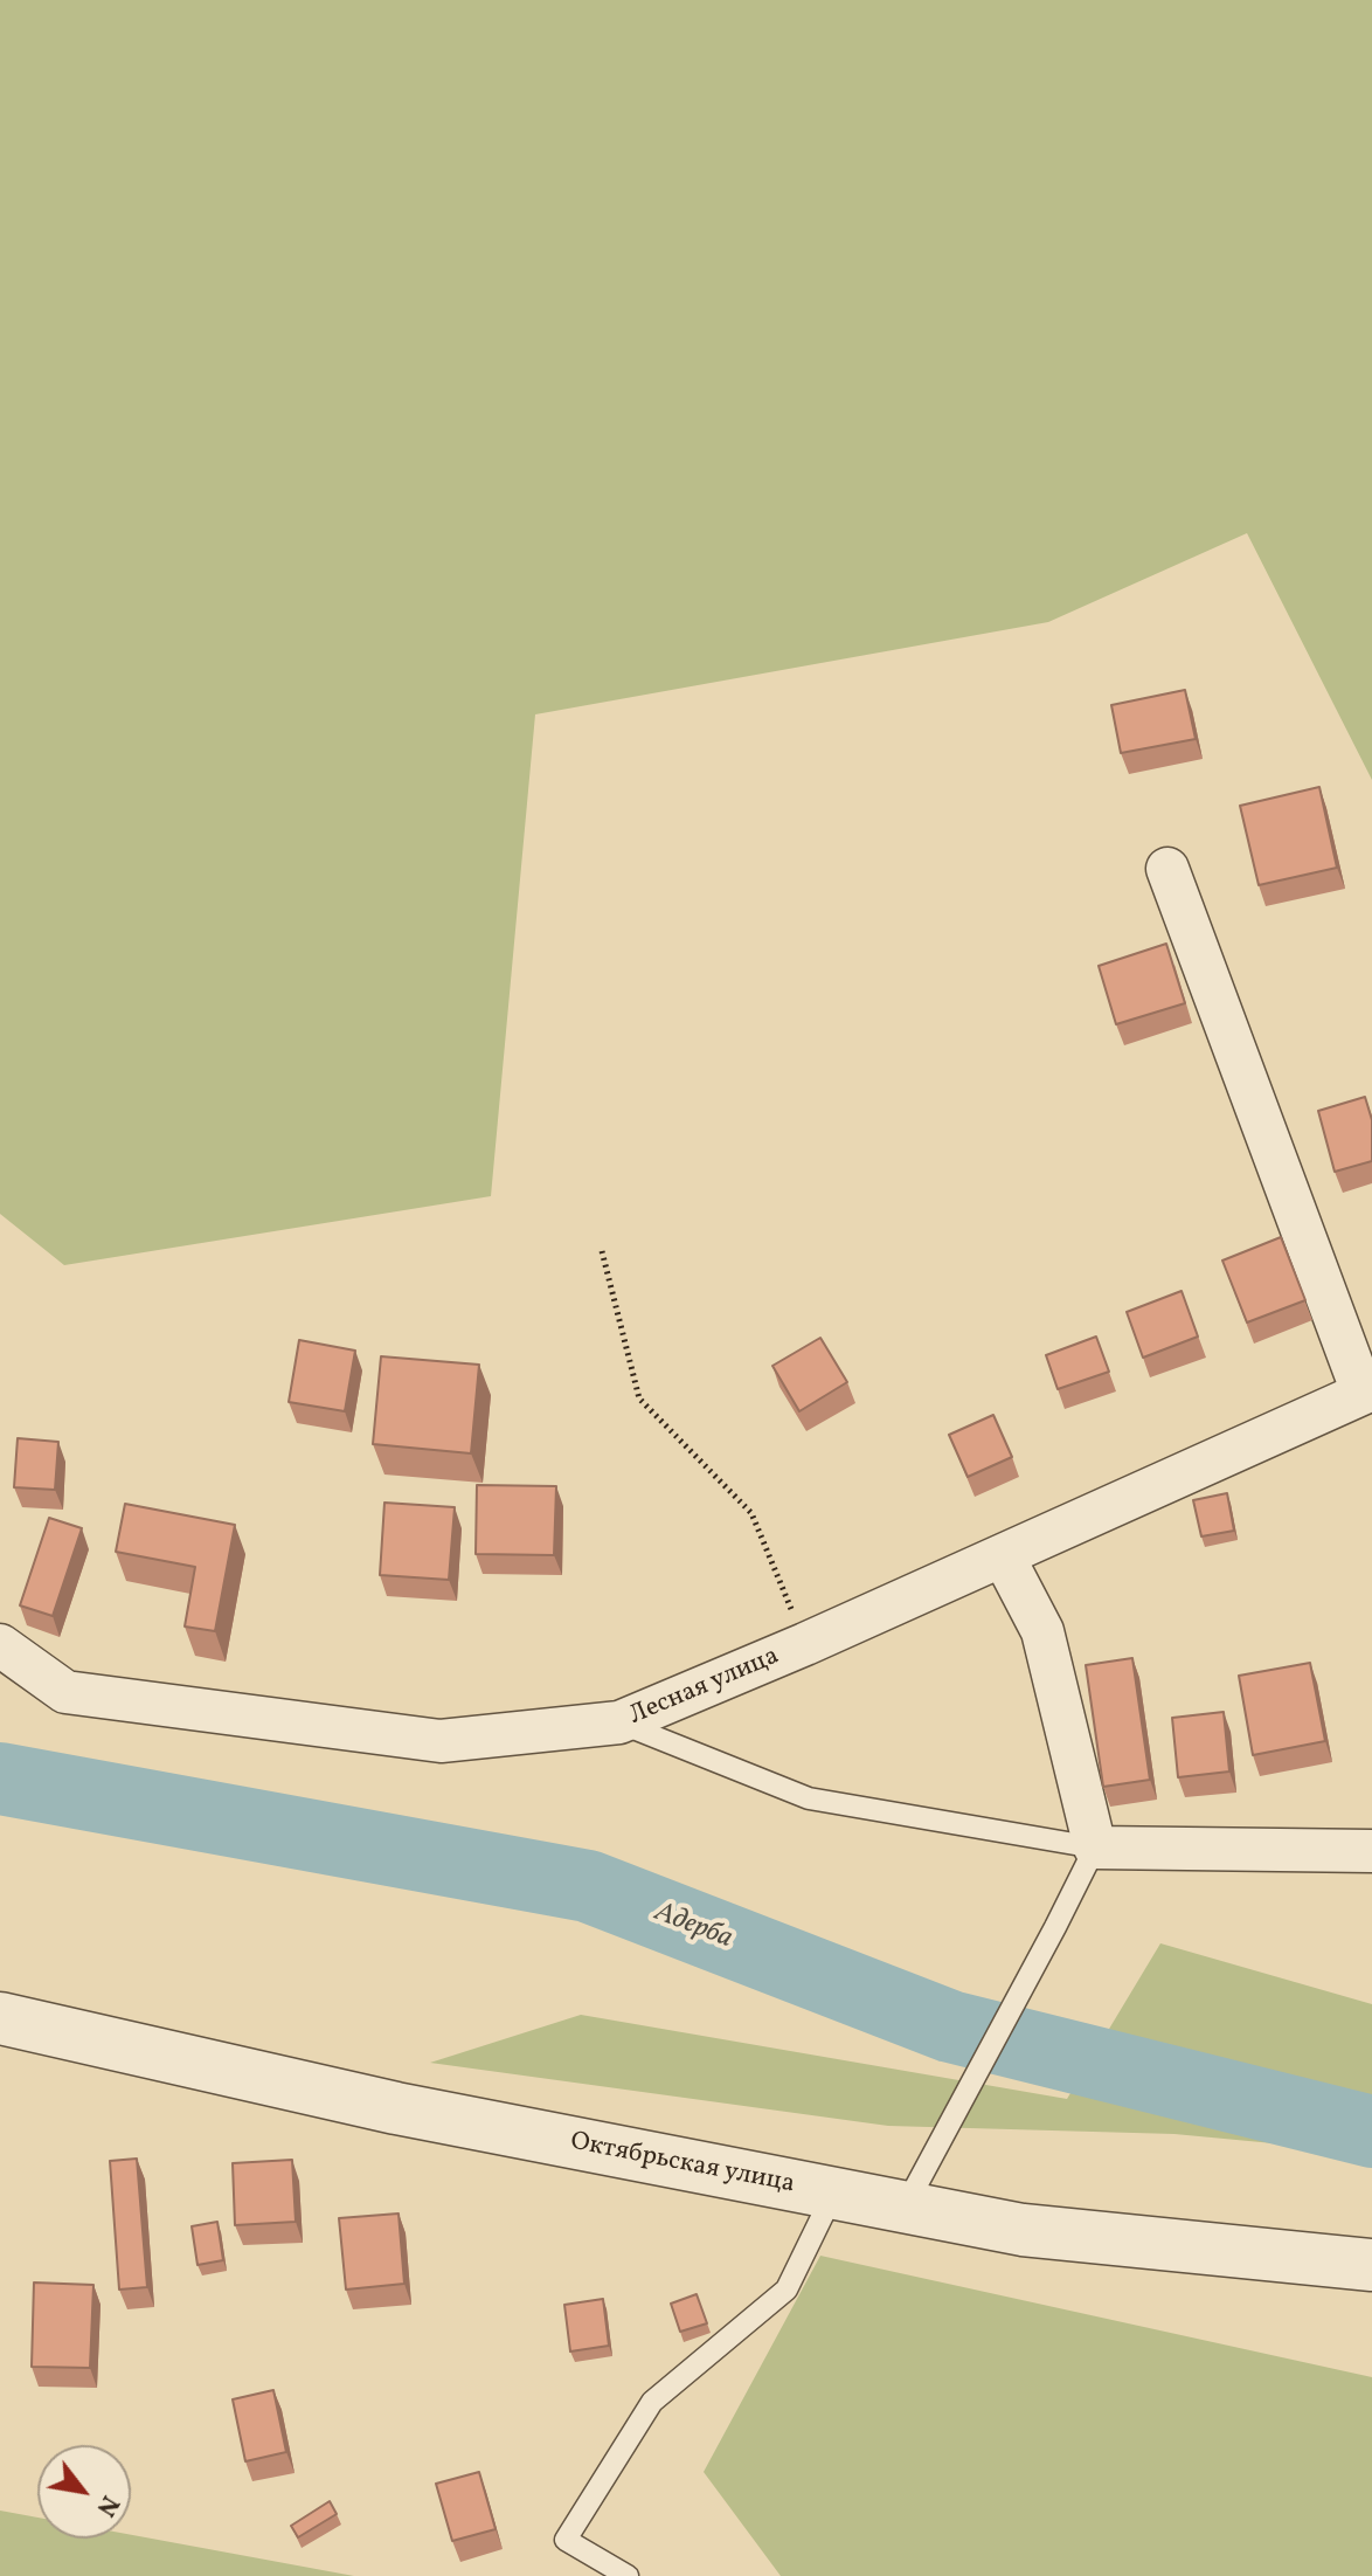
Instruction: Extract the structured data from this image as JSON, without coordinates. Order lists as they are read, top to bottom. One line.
{"streets":{"street":["Лесная улица","Октябрьская улица"]},"water":["Адерба"],"north":"bottom right"}
